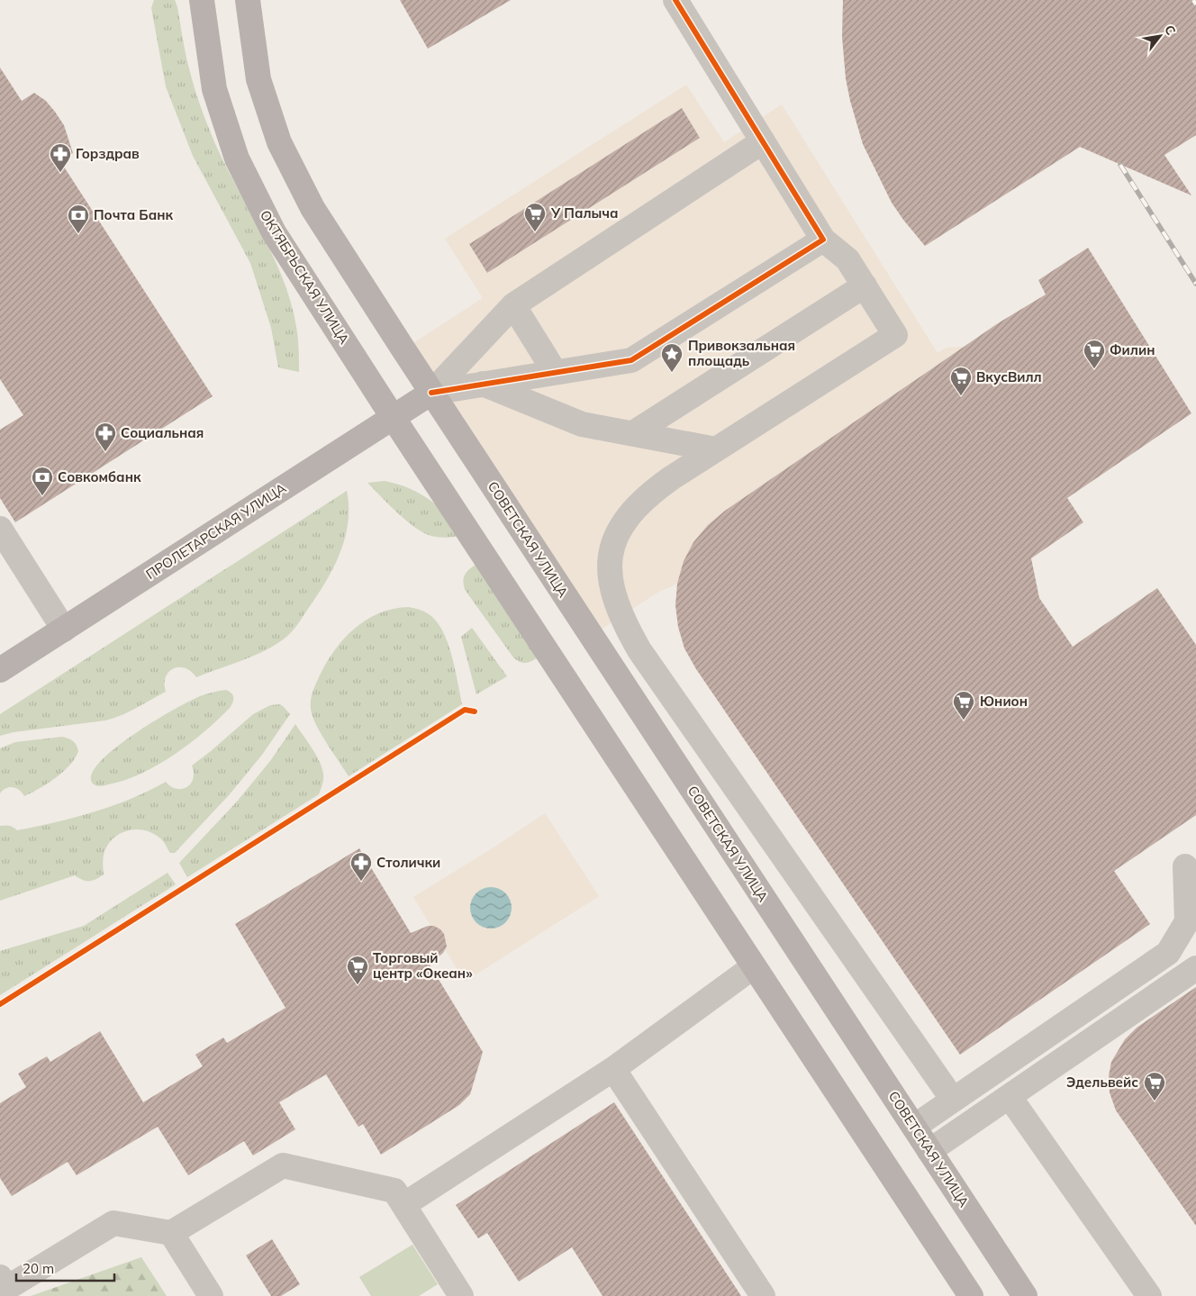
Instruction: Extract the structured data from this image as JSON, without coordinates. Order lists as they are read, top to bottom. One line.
{"streets":{"main road":["ОКТЯБРЬСКАЯ УЛИЦА","ПРОЛЕТАРСКАЯ УЛИЦА","СОВЕТСКАЯ УЛИЦА"]},"crossings":[["ОКТЯБРЬСКАЯ УЛИЦА","ПРОЛЕТАРСКАЯ УЛИЦА"],["ПРОЛЕТАРСКАЯ УЛИЦА","СОВЕТСКАЯ УЛИЦА"]],"places":{"pharmacy":["Горздрав","Социальная","Столички"],"supermarket":["У Палыча","Филин","ВкусВилл","Юнион","Торговый центр «Океан»","Эдельвейс"],"bank":["Почта Банк","Совкомбанк"],"place":["Привокзальная площадь"]},"scale_bar":"20 m","north":"top right"}
